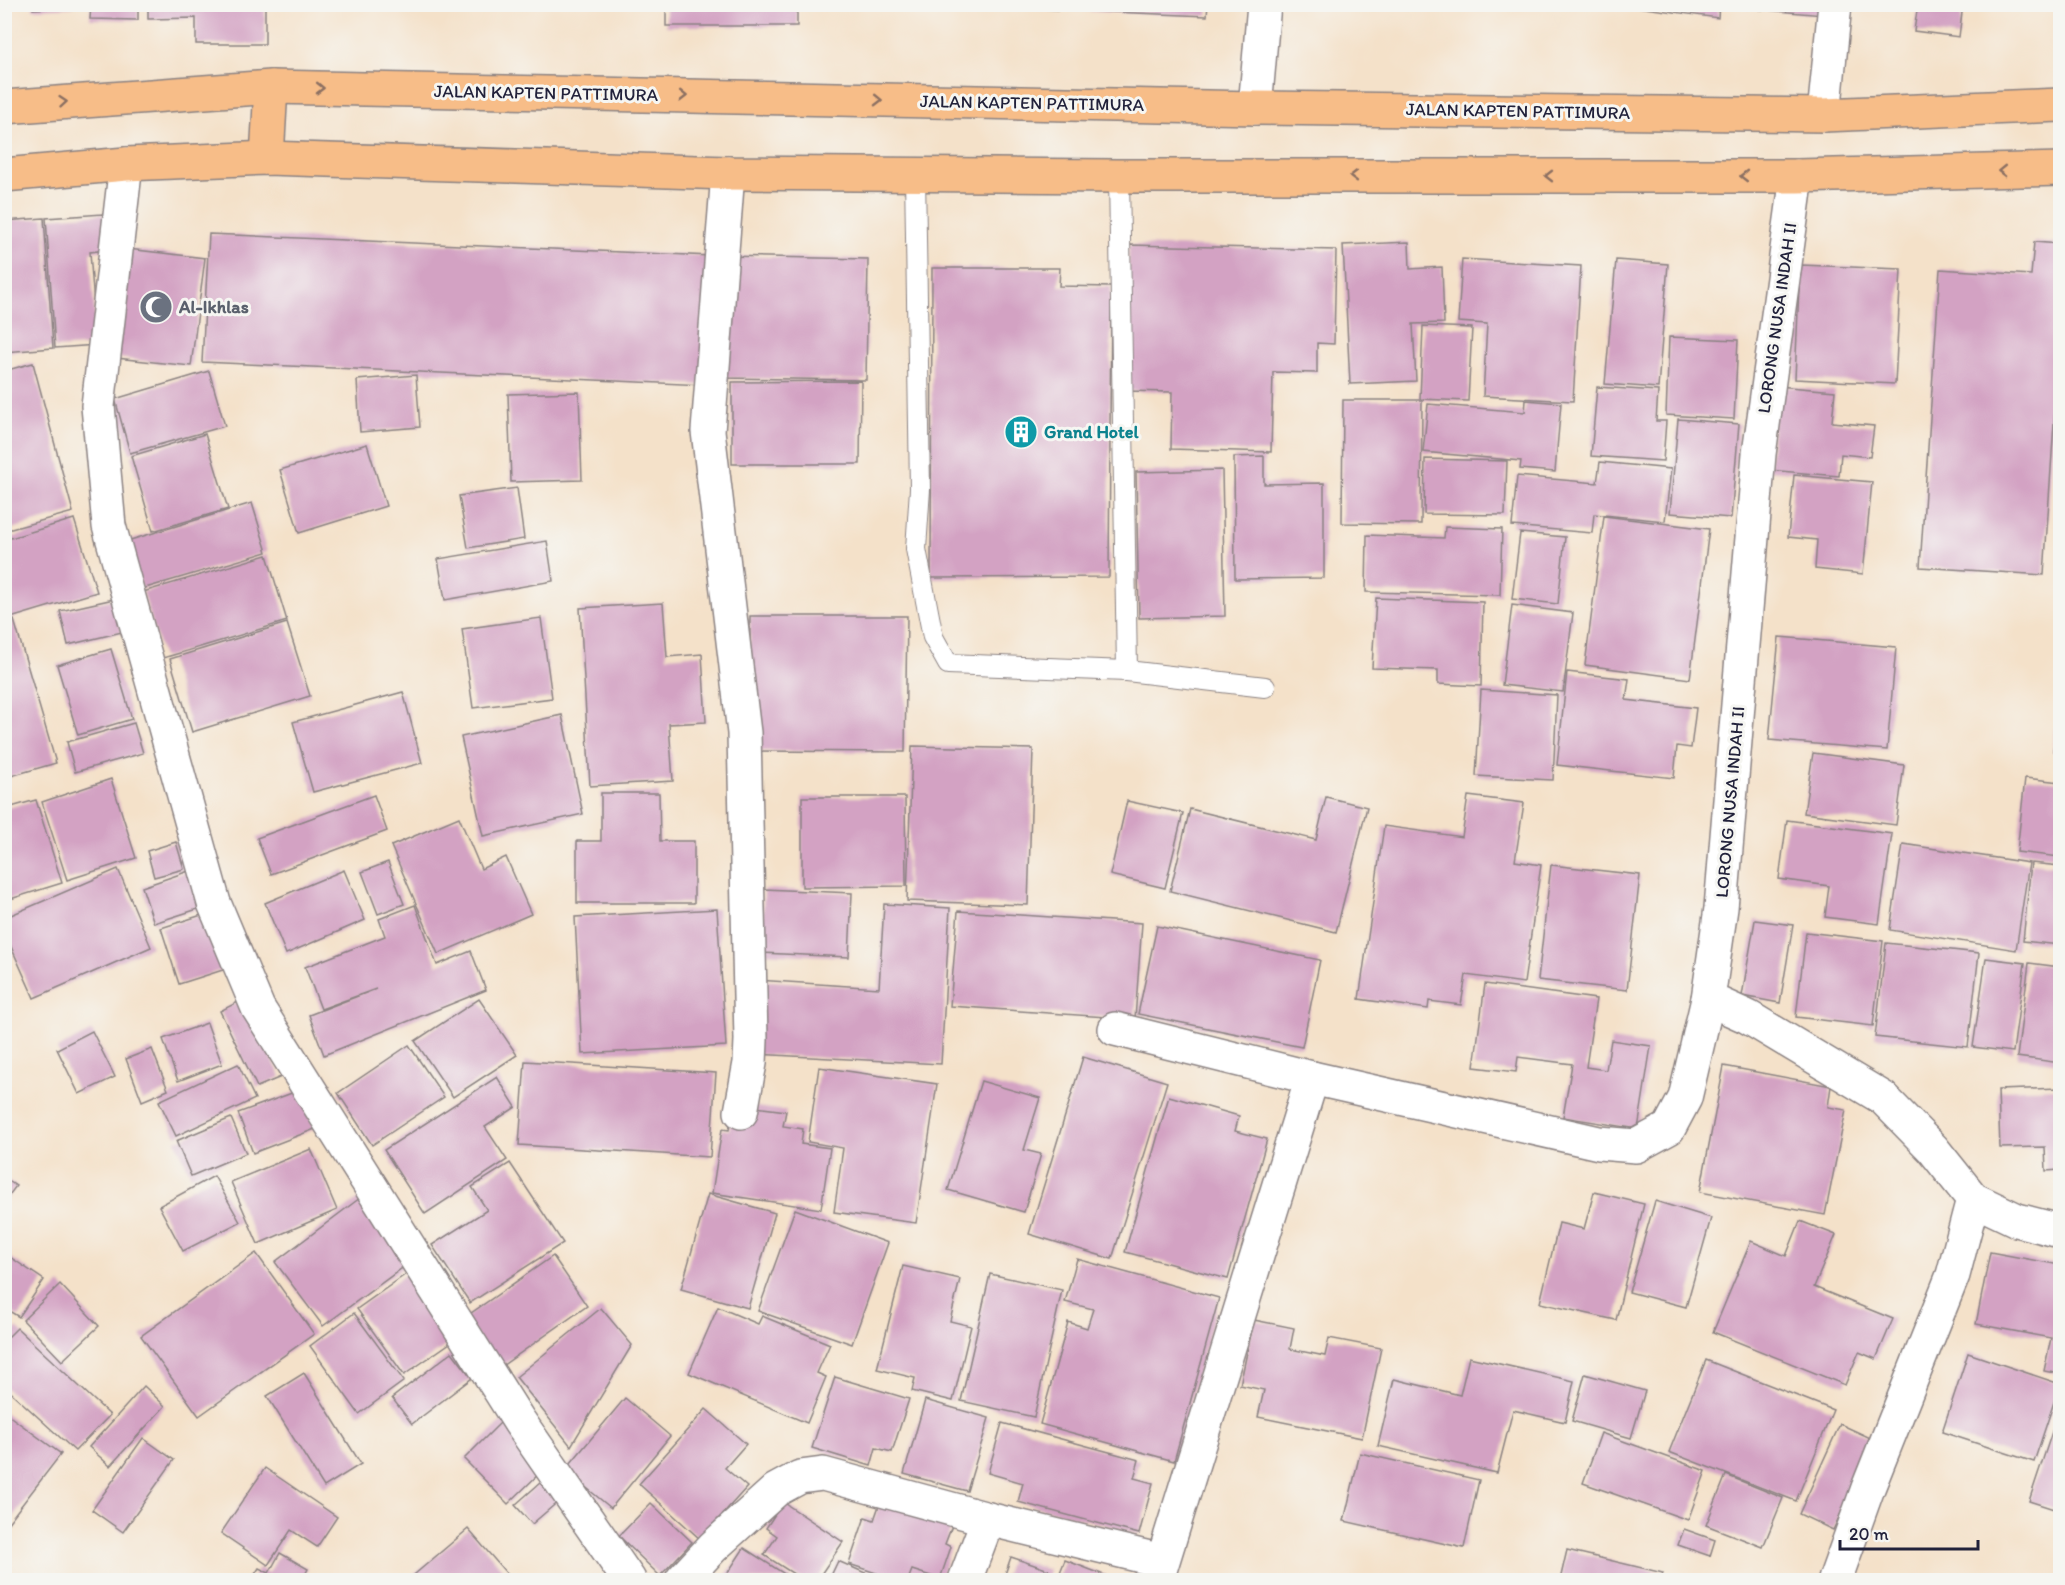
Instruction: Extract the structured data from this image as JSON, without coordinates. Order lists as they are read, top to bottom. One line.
{"streets":{"main road":["JALAN KAPTEN PATTIMURA"],"street":["LORONG NUSA INDAH II"]},"places":{"mosque":["Al-Ikhlas"],"building":["Grand Hotel"]},"scale_bar":"20 m"}
